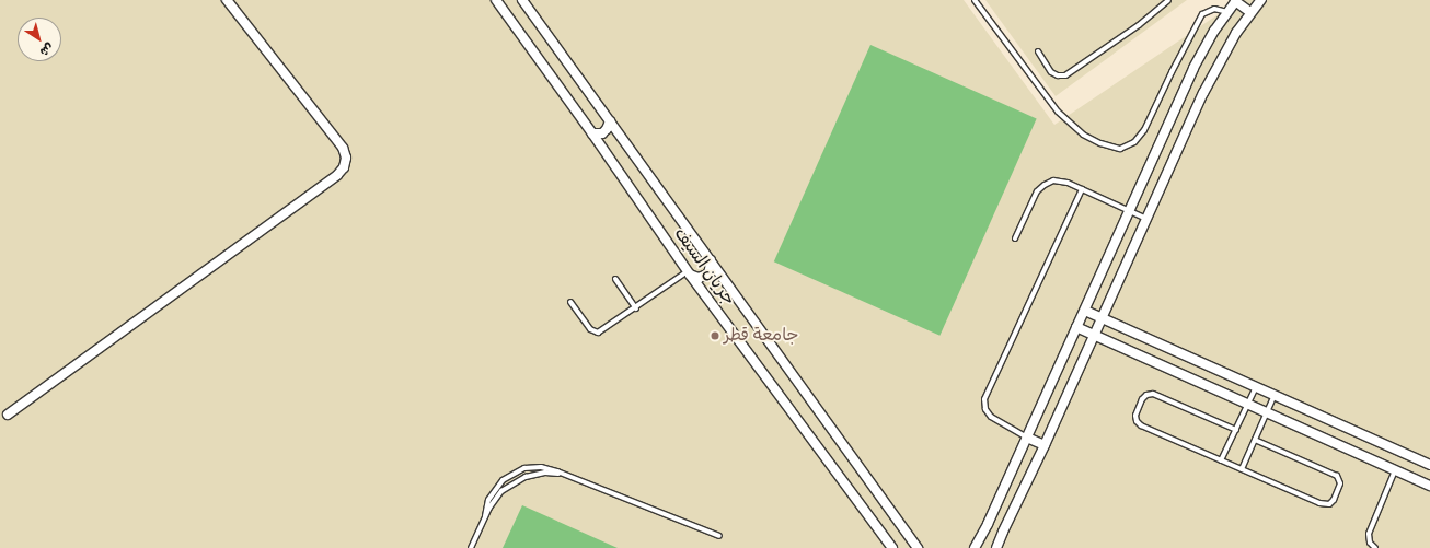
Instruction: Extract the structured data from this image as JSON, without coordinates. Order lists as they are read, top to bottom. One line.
{"streets":{"street":["جريان السيف"]},"places":["جامعة قطر"],"north":"bottom right"}
